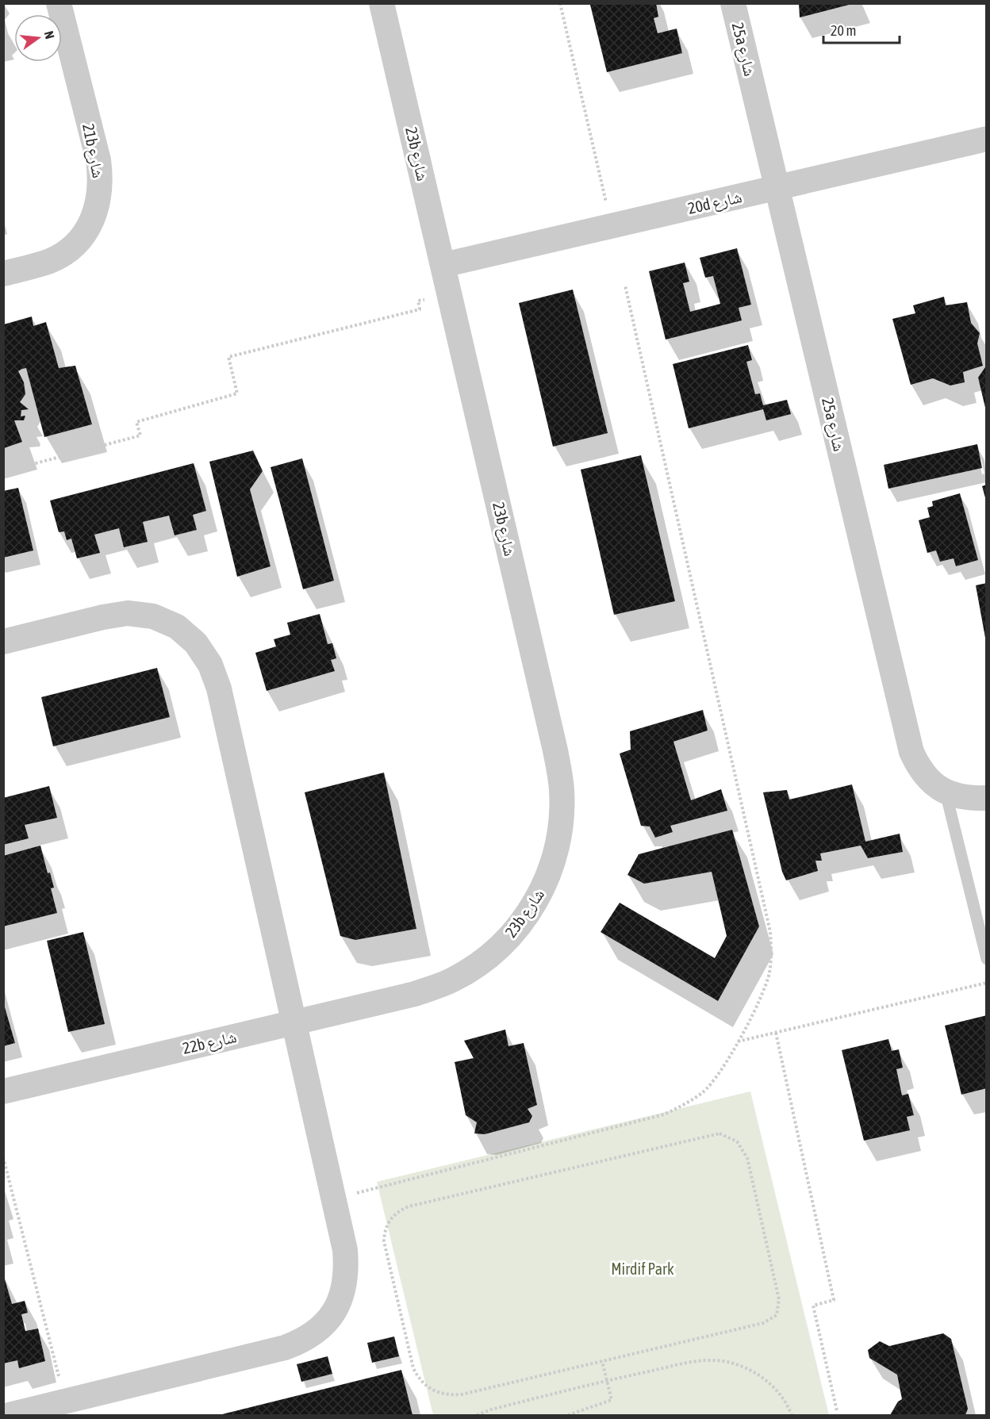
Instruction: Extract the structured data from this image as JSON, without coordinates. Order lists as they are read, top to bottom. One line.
{"streets":{"street":["25a شارع","21b شارع","23b شارع","20d شارع","22b شارع"]},"crossings":[["25a شارع","20d شارع"],["23b شارع","20d شارع"],["23b شارع","22b شارع"]],"parks":["Mirdif Park"],"scale_bar":"20 m","north":"right"}
